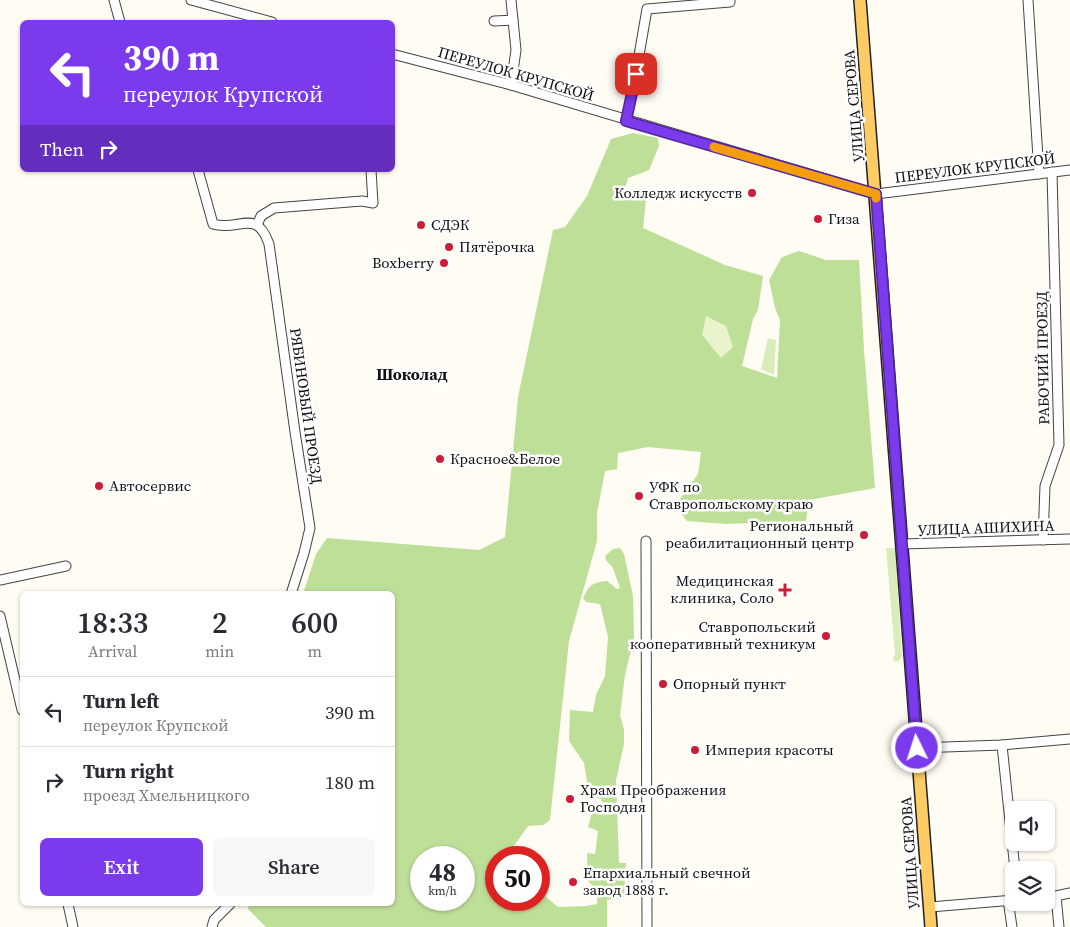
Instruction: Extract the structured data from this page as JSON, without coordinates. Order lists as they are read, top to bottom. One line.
{"streets":{"main road":["УЛИЦА СЕРОВА"],"street":["ПЕРЕУЛОК КРУПСКОЙ","РАБОЧИЙ ПРОЕЗД","РЯБИНОВЫЙ ПРОЕЗД","УЛИЦА АШИХИНА"]},"crossings":[["ПЕРЕУЛОК КРУПСКОЙ","УЛИЦА СЕРОВА"],["ПЕРЕУЛОК КРУПСКОЙ","РАБОЧИЙ ПРОЕЗД"],["УЛИЦА СЕРОВА","УЛИЦА АШИХИНА"],["РАБОЧИЙ ПРОЕЗД","УЛИЦА АШИХИНА"]],"districts":["Шоколад"],"places":{"other":["Колледж искусств","Гиза","СДЭК","Пятёрочка","Boxberry","Красное&Белое","Автосервис","УФК по Ставропольскому краю","Региональный реабилитационный центр","Ставропольский кооперативный техникум","Опорный пункт","Империя красоты","Храм Преображения Господня","Епархиальный свечной завод 1888 г."],"health":["Медицинская клиника, Соло"]},"page":{"turn":["390 m","переулок Крупской"],"then":"Then","eta":["18:33","Arrival","2","min","600","m"],"list":[{"name":"Turn left","note":"переулок Крупской","value":"390 m"},{"name":"Turn right","note":"проезд Хмельницкого","value":"180 m"}],"buttons":["Exit","Share"],"speed":"48 km/h","limit":"50"}}
